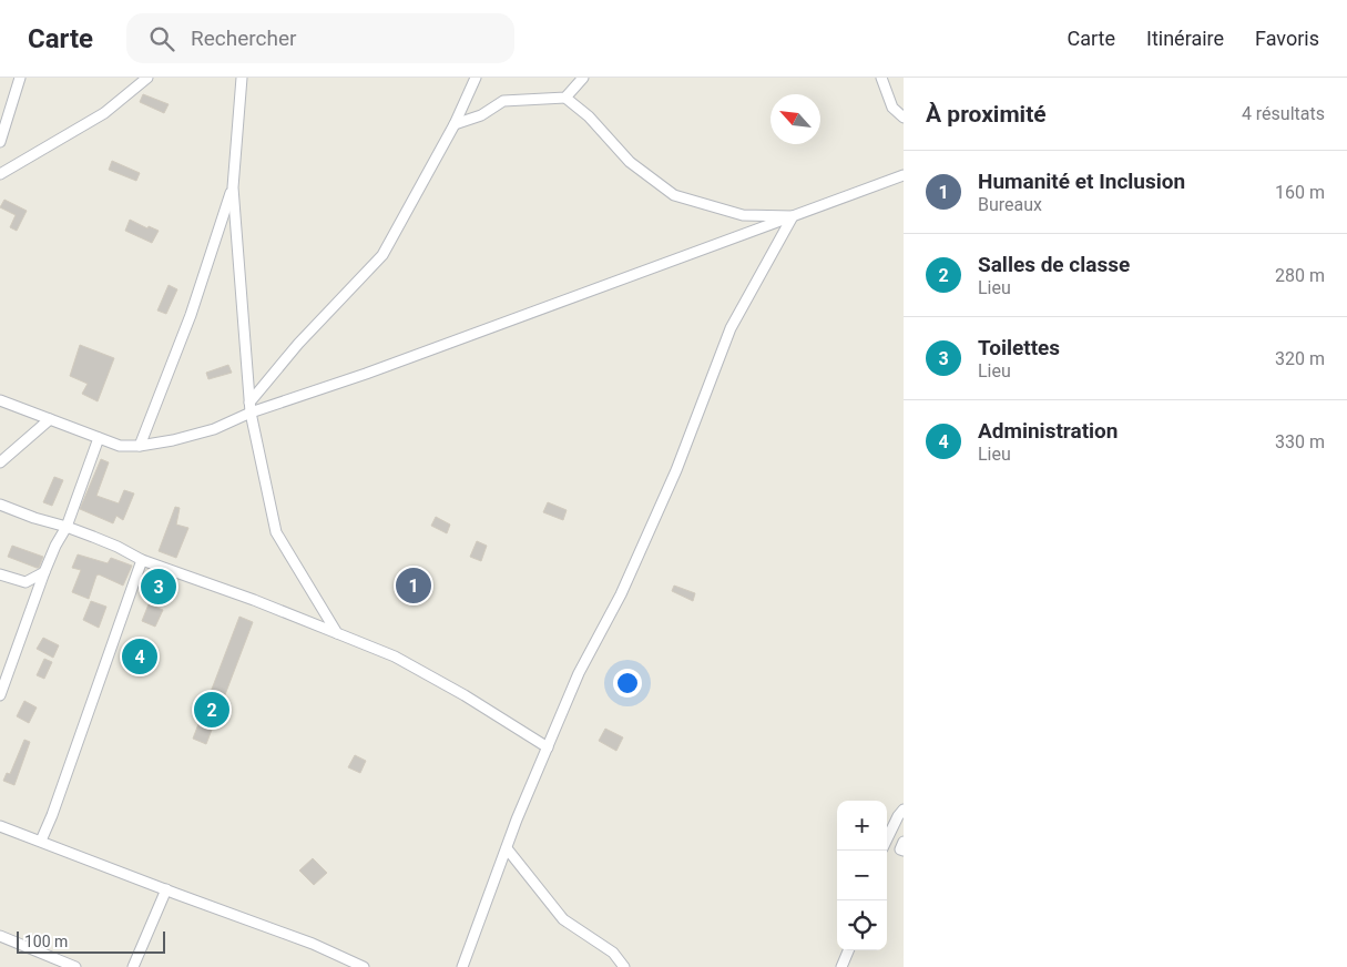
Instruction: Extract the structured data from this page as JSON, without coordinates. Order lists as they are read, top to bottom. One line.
{"scale_bar":"100 m","north":"top left","page":{"header":"Carte","search":"Rechercher","nav":["Carte","Itinéraire","Favoris"],"heading":["À proximité","4 résultats"],"list":[{"mark":"1","name":"Humanité et Inclusion","note":"Bureaux","value":"160 m"},{"mark":"2","name":"Salles de classe","note":"Lieu","value":"280 m"},{"mark":"3","name":"Toilettes","note":"Lieu","value":"320 m"},{"mark":"4","name":"Administration","note":"Lieu","value":"330 m"}],"pins":["1","3","4","2"],"map_buttons":["+","−"],"scale":"100 m"}}
